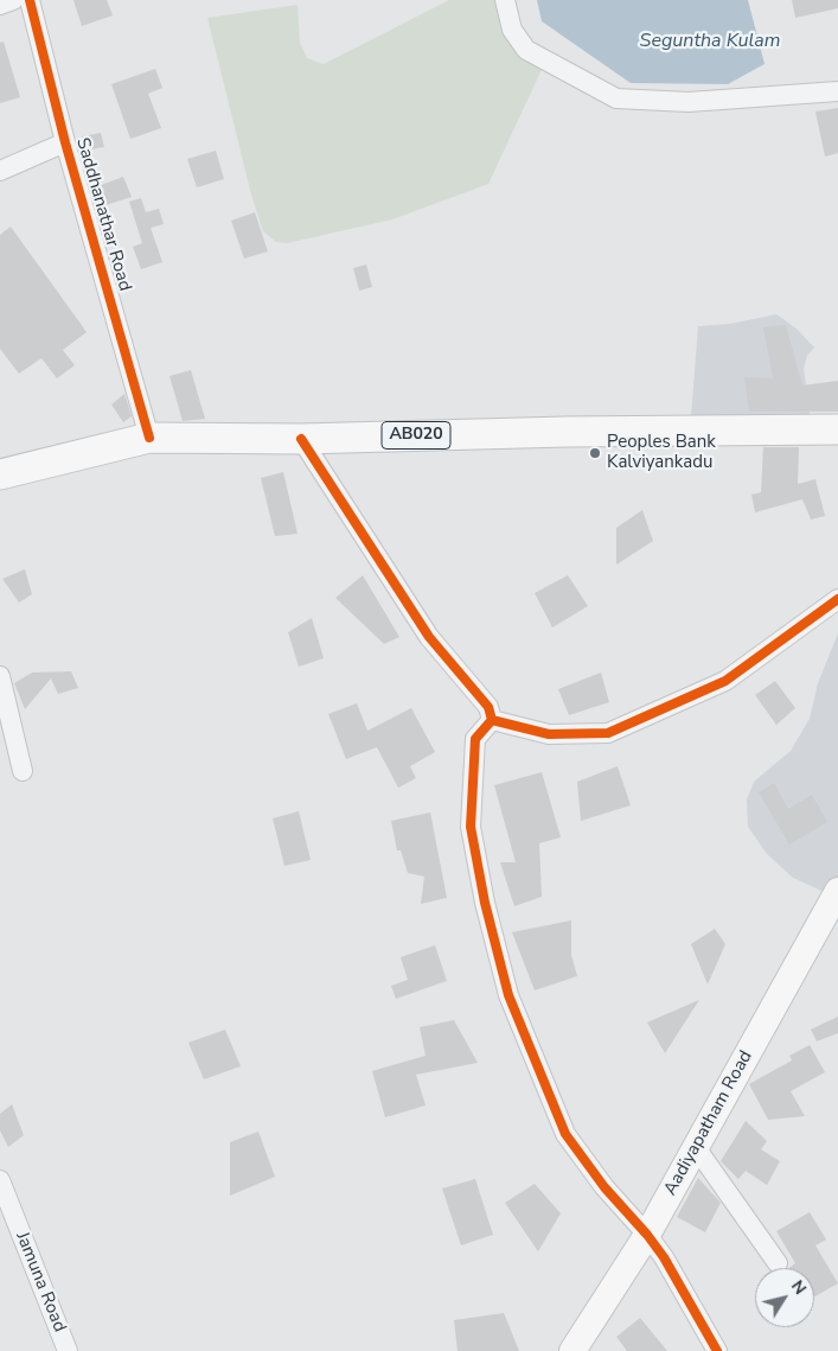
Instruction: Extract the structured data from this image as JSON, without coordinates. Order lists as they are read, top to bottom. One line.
{"streets":{"main road":["AB020"],"street":["Saddhanathar Road","Aadiyapatham Road","Jamuna Road"]},"crossings":[["Saddhanathar Road","AB020"]],"water":["Seguntha Kulam"],"places":["Peoples Bank Kalviyankadu"],"north":"top right"}
